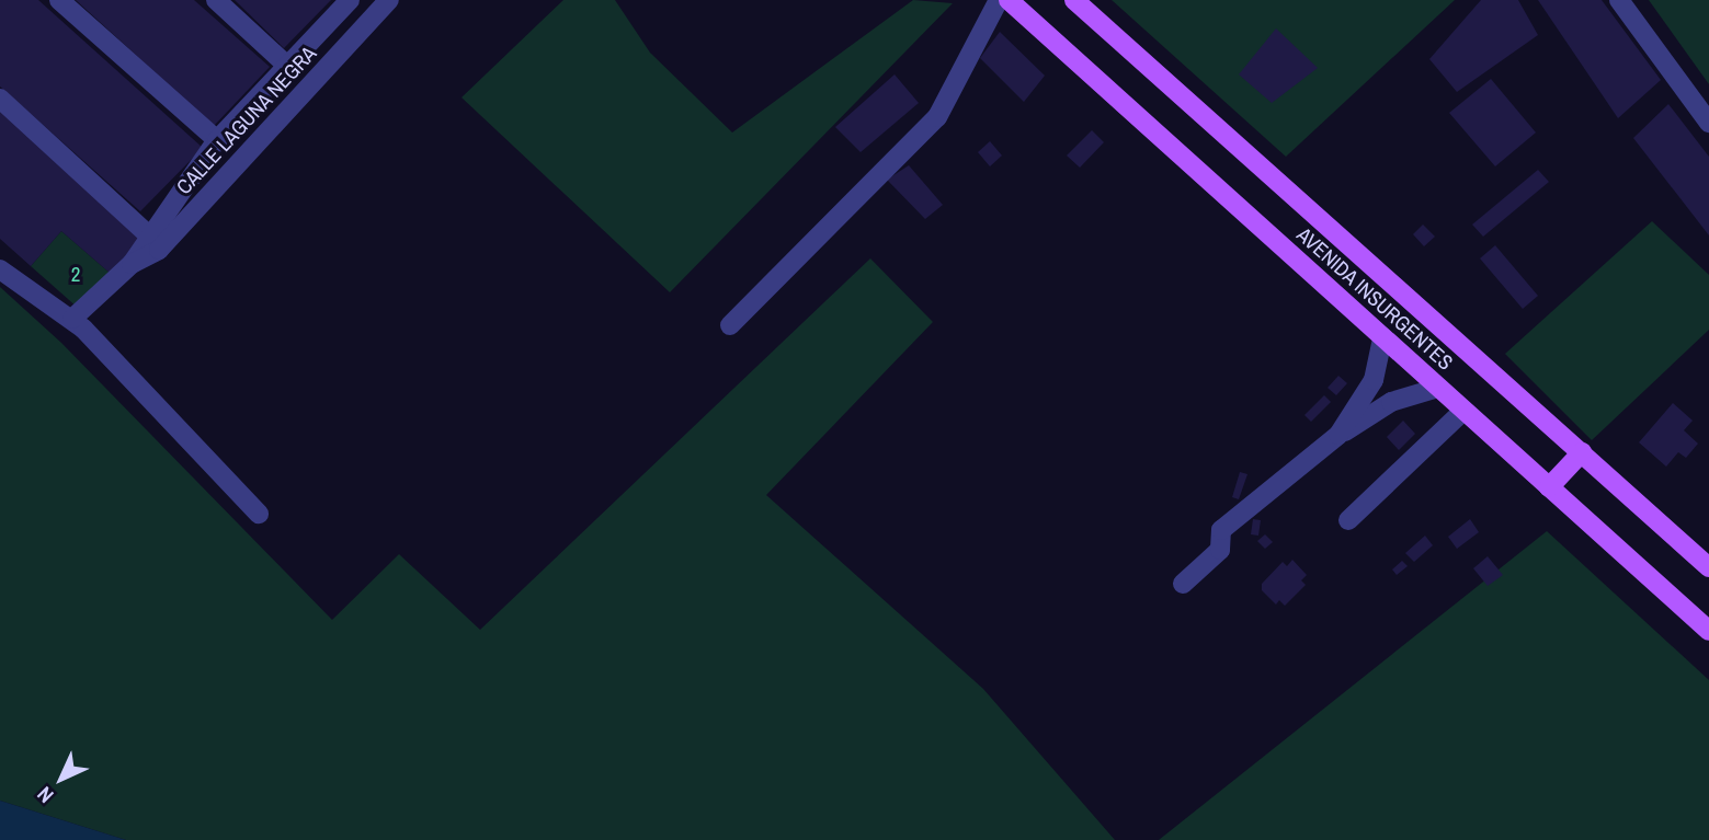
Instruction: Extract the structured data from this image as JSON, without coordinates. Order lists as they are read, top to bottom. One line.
{"streets":{"main road":["AVENIDA INSURGENTES"],"street":["CALLE LAGUNA NEGRA"]},"parks":["2"],"north":"bottom left"}
